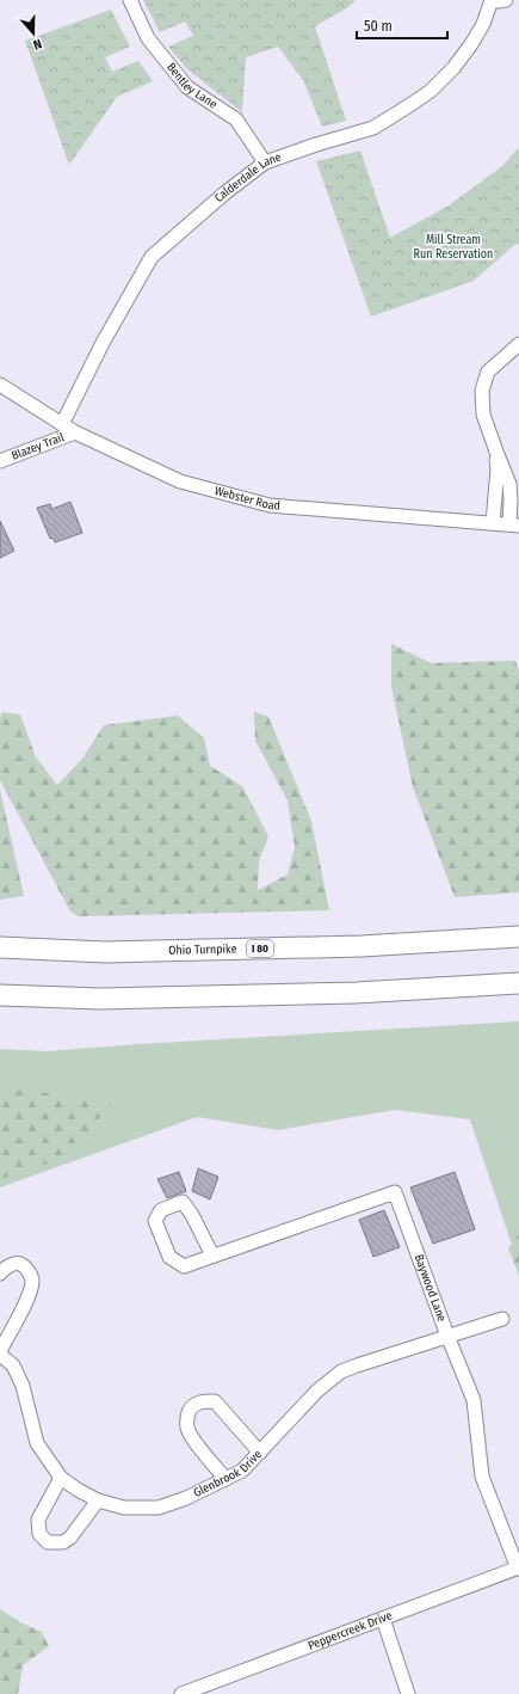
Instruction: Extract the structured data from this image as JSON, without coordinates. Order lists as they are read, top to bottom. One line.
{"streets":{"highway":["I 80","Ohio Turnpike"],"street":["Bentley Lane","Calderdale Lane","Blazey Trail","Webster Road","Baywood Lane","Glenbrook Drive","Peppercreek Drive"]},"crossings":[["Bentley Lane","Calderdale Lane"],["Calderdale Lane","Webster Road"],["Blazey Trail","Webster Road"],["Baywood Lane","Glenbrook Drive"],["Baywood Lane","Peppercreek Drive"]],"parks":["Mill Stream Run Reservation"],"scale_bar":"50 m","north":"bottom"}
